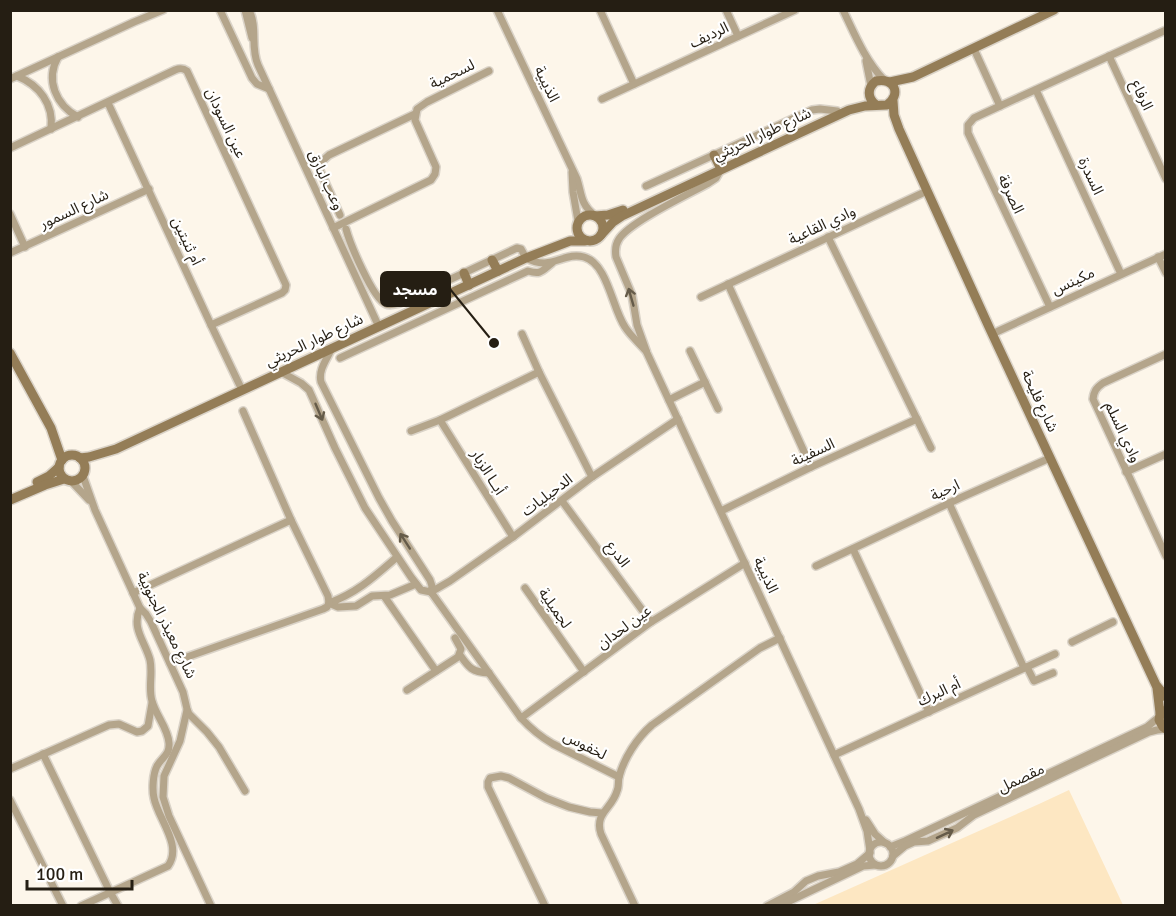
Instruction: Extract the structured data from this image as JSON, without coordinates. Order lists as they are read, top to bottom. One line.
{"streets":{"street":["الرديف","لسحمية","الذيبية","الرفاع","عين السودان","شارع طوار الحريثي","السدرة","وعب لبارق","الصرفة","شارع السمور","وادي القاعية","أم ثنيتين","مكينس","شارع فليحة","وادي السلم","السفينة","أبــا الزبار","ارحية","الدحيليات","الدرع","لجميلية","شارع معيذر الجنوبية","عين لحدان","أم البرك","لخفوس","مقصمل"]},"crossings":[["الذيبية","شارع طوار الحريثي"],["الذيبية","السفينة"],["الذيبية","الدحيليات"],["الذيبية","عين لحدان"],["الذيبية","أم البرك"],["الذيبية","لخفوس"],["الذيبية","مقصمل"],["الرفاع","الصرفة"],["عين السودان","أم ثنيتين"],["شارع طوار الحريثي","وعب لبارق"],["شارع طوار الحريثي","أم ثنيتين"],["شارع طوار الحريثي","شارع فليحة"],["شارع طوار الحريثي","شارع معيذر الجنوبية"],["شارع طوار الحريثي","لخفوس"],["السدرة","الصرفة"],["السدرة","مكينس"],["الصرفة","مكينس"],["شارع السمور","أم ثنيتين"],["وادي القاعية","شارع فليحة"],["مكينس","شارع فليحة"],["شارع فليحة","ارحية"],["شارع فليحة","مقصمل"],["أبــا الزبار","الدحيليات"],["الدحيليات","الدرع"],["الدحيليات","لخفوس"],["الدرع","عين لحدان"],["لجميلية","عين لحدان"],["عين لحدان","لخفوس"]],"places":["مسجد"],"scale_bar":"100 m"}
